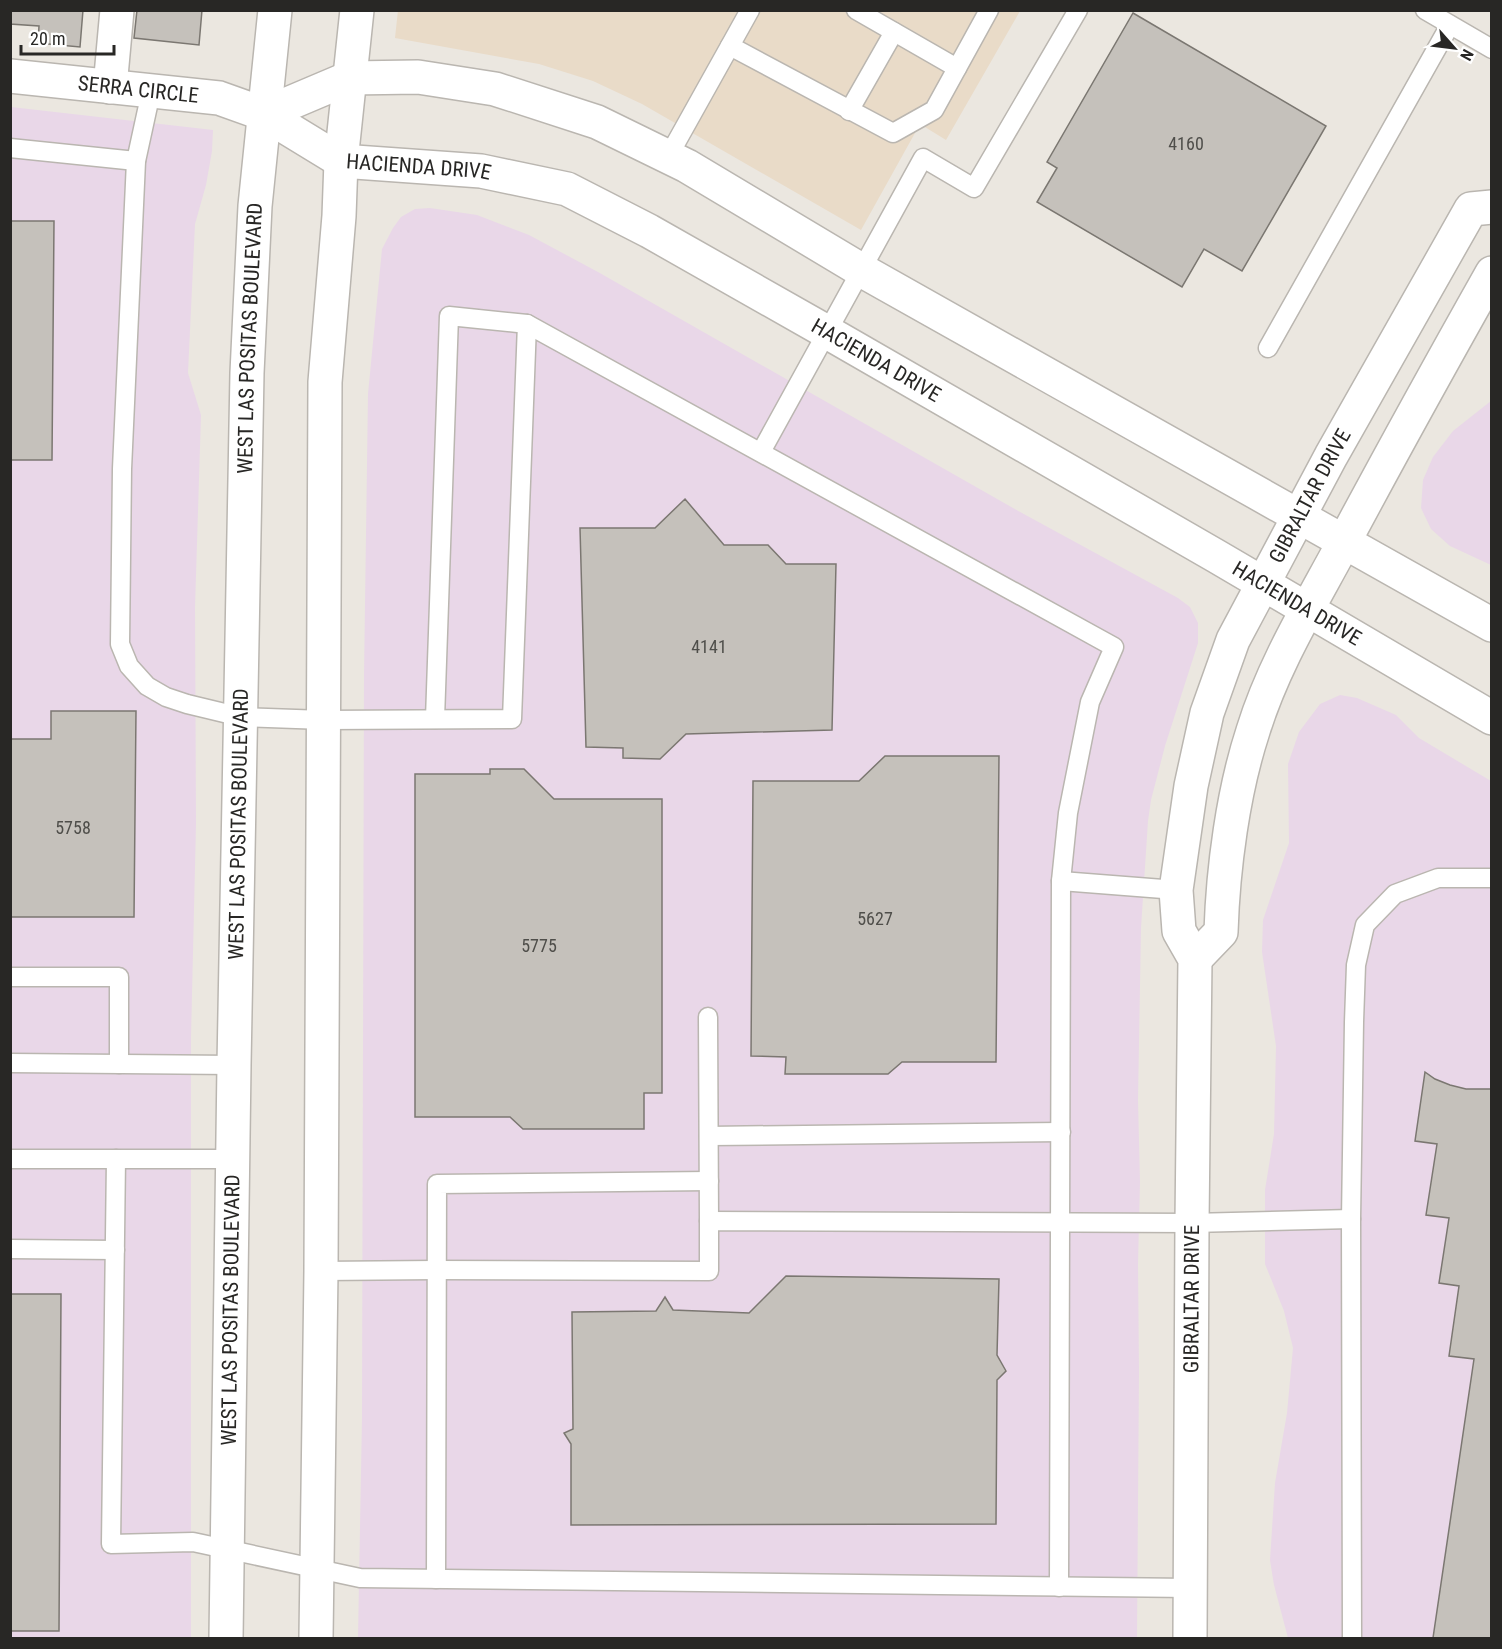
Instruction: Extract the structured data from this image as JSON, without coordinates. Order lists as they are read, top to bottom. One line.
{"streets":{"main road":["SERRA CIRCLE","HACIENDA DRIVE","WEST LAS POSITAS BOULEVARD","GIBRALTAR DRIVE"]},"crossings":[["SERRA CIRCLE","HACIENDA DRIVE"],["SERRA CIRCLE","WEST LAS POSITAS BOULEVARD"],["HACIENDA DRIVE","WEST LAS POSITAS BOULEVARD"],["HACIENDA DRIVE","GIBRALTAR DRIVE"]],"house_numbers":["4160","4141","5758","5627","5775"],"scale_bar":"20 m","north":"bottom right"}
